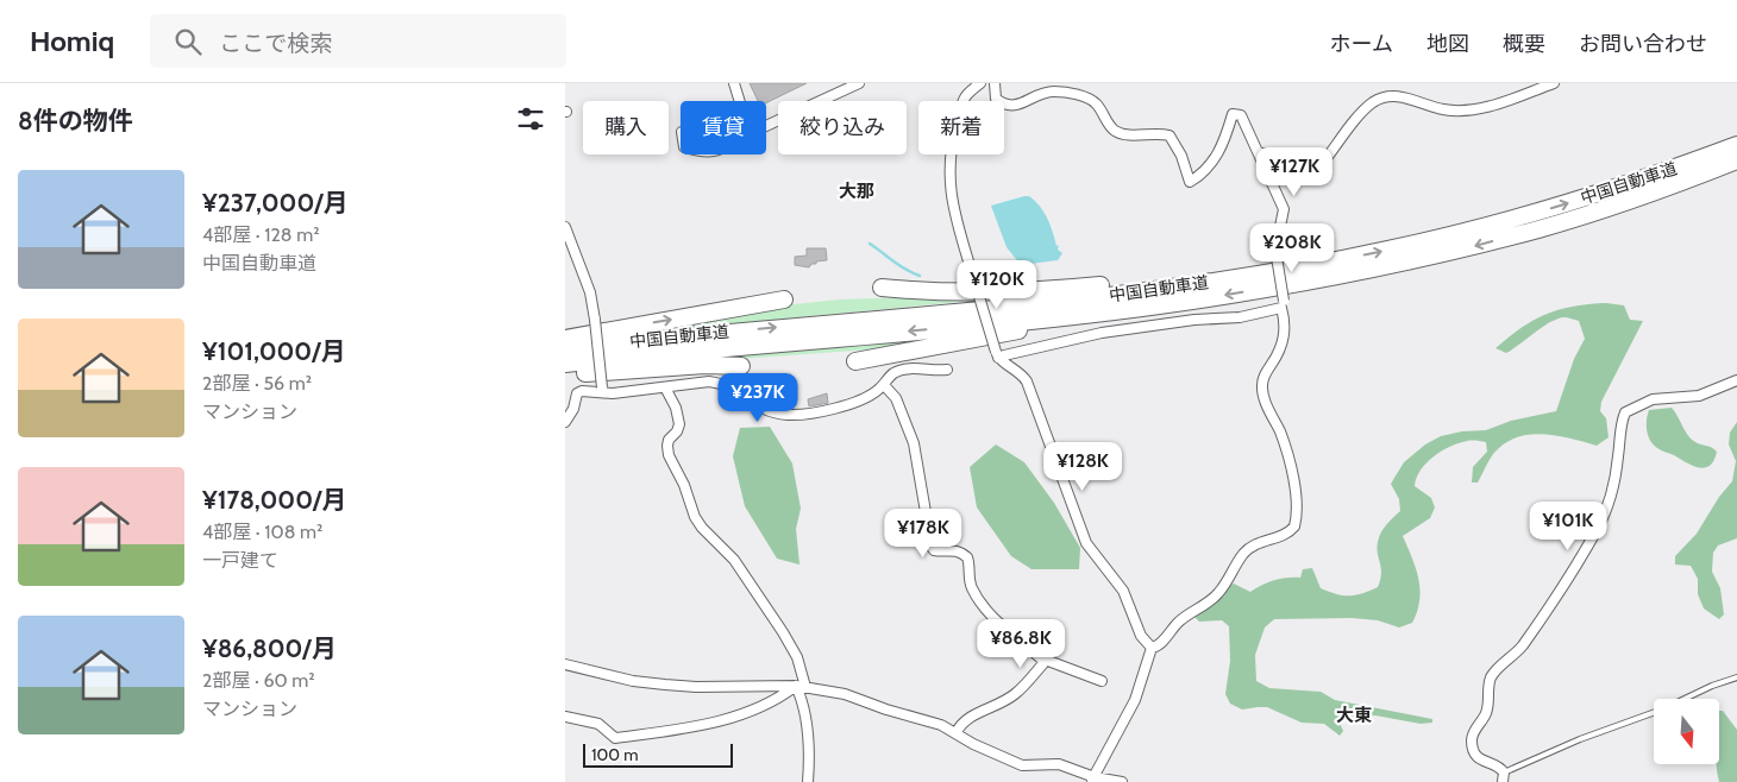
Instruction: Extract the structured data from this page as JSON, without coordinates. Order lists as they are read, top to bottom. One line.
{"streets":{"highway":["中国自動車道"]},"districts":["大那","大東"],"scale_bar":"100 m","north":"bottom","page":{"header":"Homiq","search":"ここで検索","nav":["ホーム","地図","概要","お問い合わせ"],"heading":"8件の物件","chip":["購入","賃貸","絞り込み","新着"],"price":["¥127K","¥208K","¥120K","¥237K","¥128K","¥101K","¥178K","¥86.8K"],"list":[{"name":"¥237,000/月","note":"4部屋 · 128 m² · 中国自動車道"},{"name":"¥101,000/月","note":"2部屋 · 56 m² · マンション"},{"name":"¥178,000/月","note":"4部屋 · 108 m² · 一戸建て"},{"name":"¥86,800/月","note":"2部屋 · 60 m² · マンション"}],"scale":"100 m"}}
